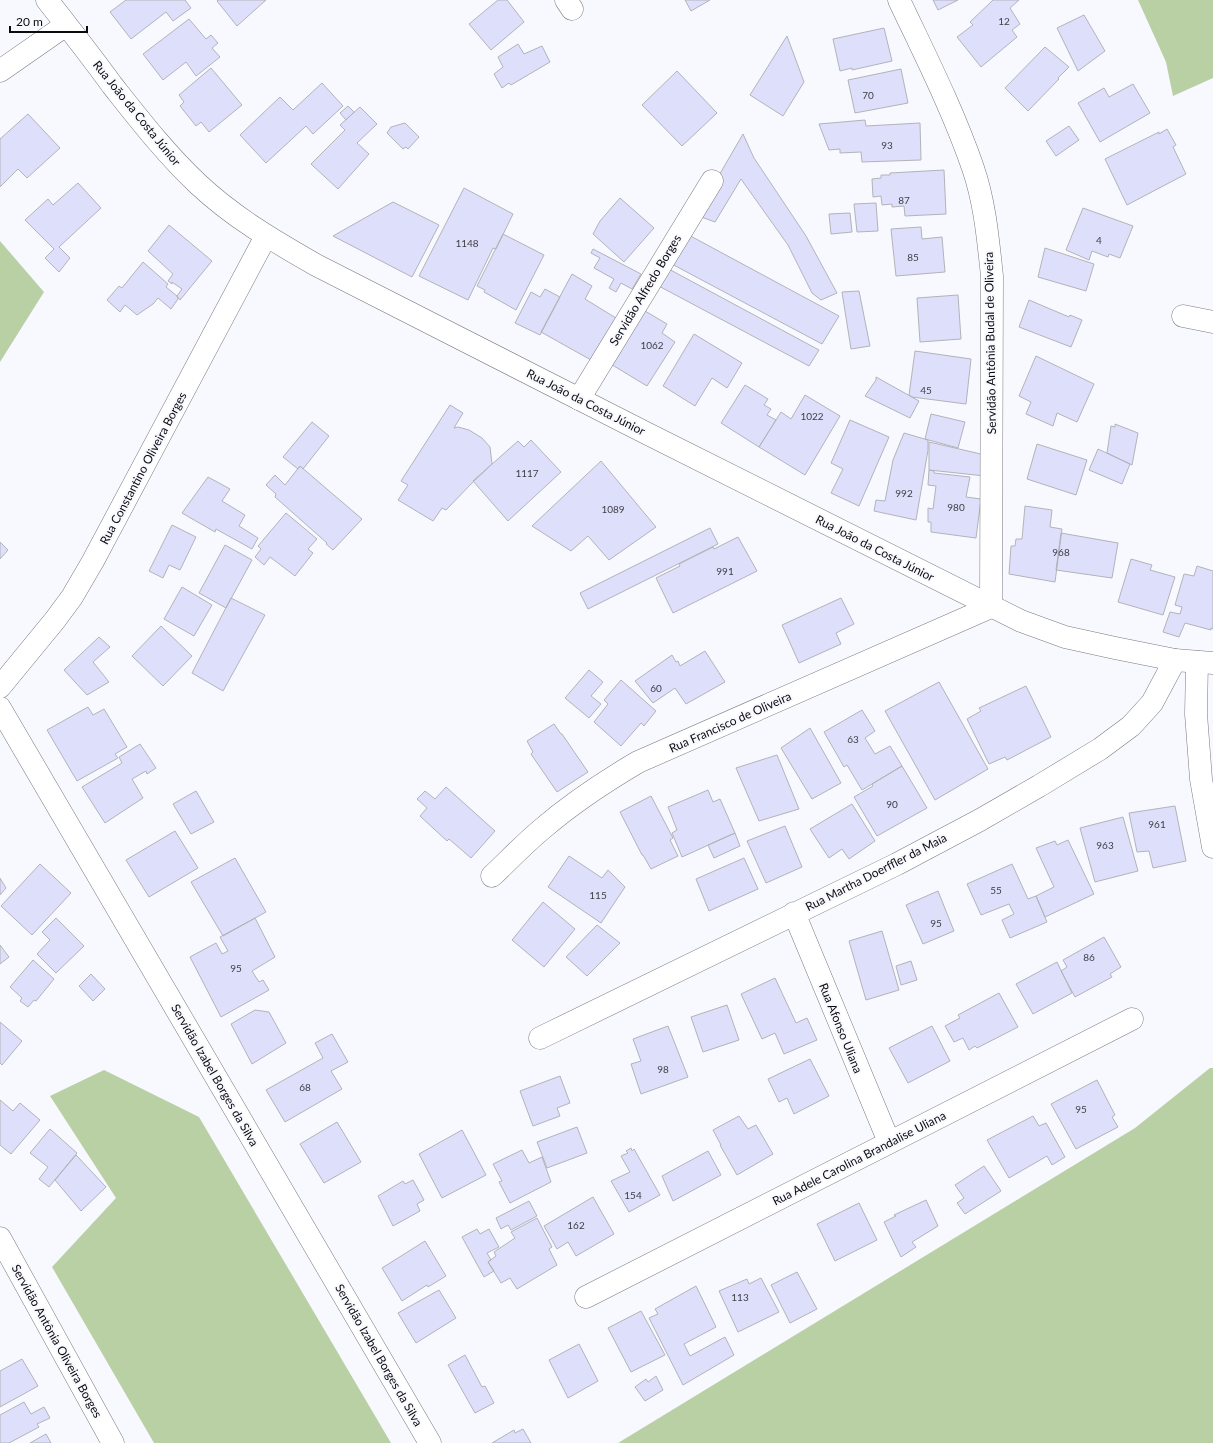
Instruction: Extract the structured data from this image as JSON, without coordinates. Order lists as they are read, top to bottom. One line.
{"streets":{"street":["Rua João da Costa Júnior","Servidão Alfredo Borges","Servidão Antônia Budal de Oliveira","Rua Constantino Oliveira Borges","Rua Francisco de Oliveira","Rua Martha Doerffler da Maia","Rua Afonso Uliana","Servidão Izabel Borges da Silva","Rua Adele Carolina Brandalise Uliana","Servidão Antônia Oliveira Borges"]},"crossings":[["Rua João da Costa Júnior","Servidão Alfredo Borges"],["Rua João da Costa Júnior","Servidão Antônia Budal de Oliveira"],["Rua João da Costa Júnior","Rua Constantino Oliveira Borges"],["Rua João da Costa Júnior","Rua Francisco de Oliveira"],["Rua João da Costa Júnior","Rua Martha Doerffler da Maia"],["Servidão Antônia Budal de Oliveira","Rua Francisco de Oliveira"],["Rua Martha Doerffler da Maia","Rua Afonso Uliana"],["Rua Afonso Uliana","Rua Adele Carolina Brandalise Uliana"]],"house_numbers":["12","70","93","87","4","1148","85","1062","45","1022","1117","992","980","1089","968","991","60","63","90","961","963","55","115","95","86","95","98","68","95","154","162","113"],"scale_bar":"20 m"}
